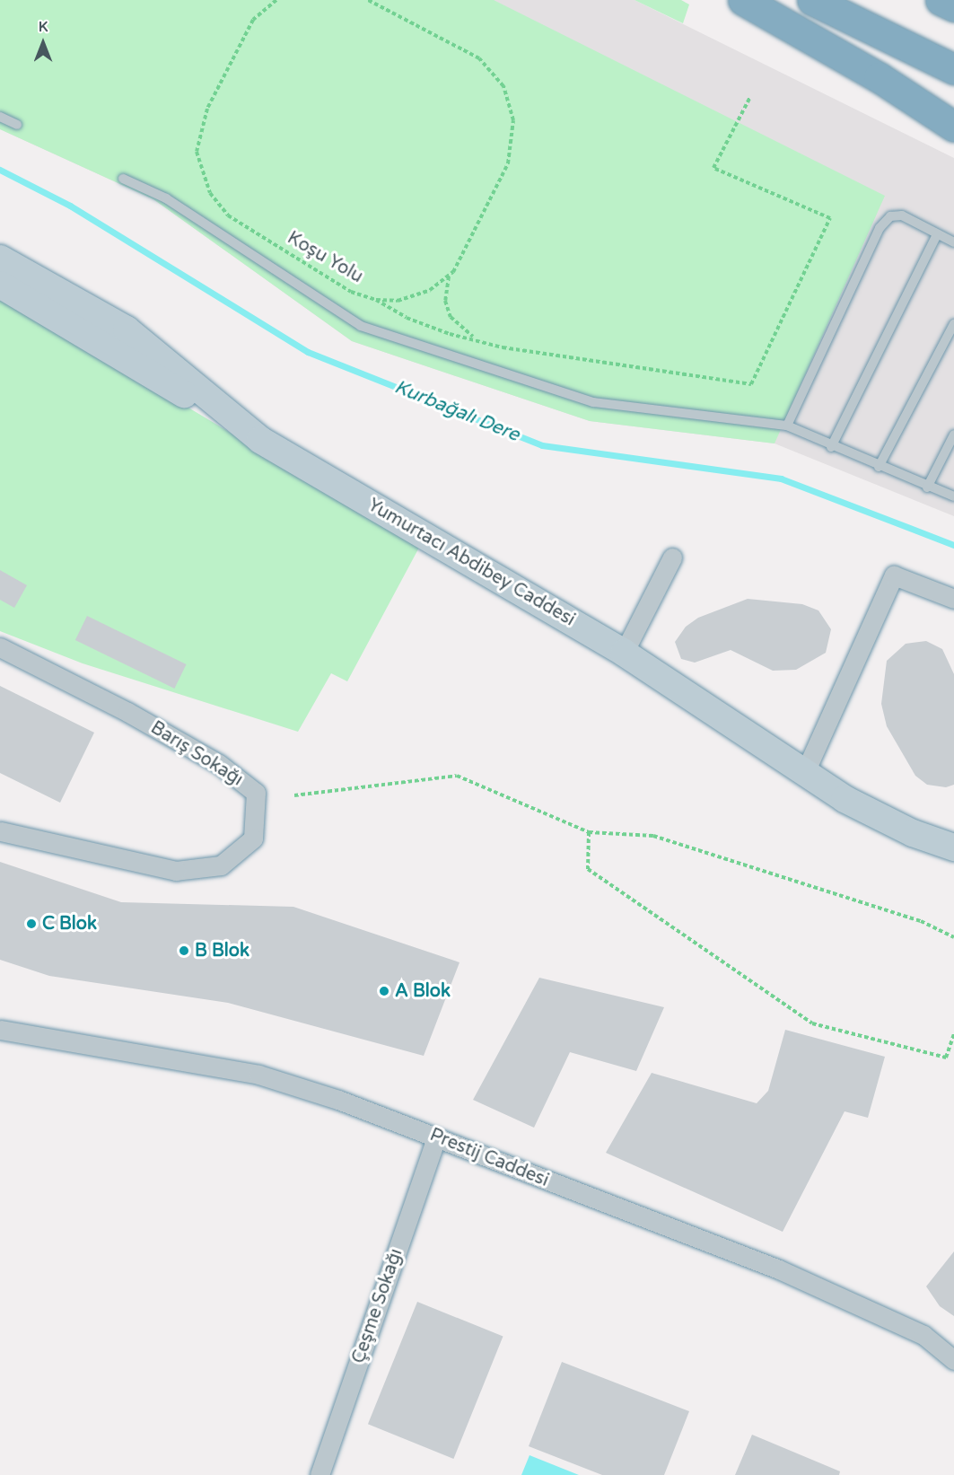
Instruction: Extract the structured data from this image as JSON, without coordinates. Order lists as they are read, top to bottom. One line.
{"streets":{"main road":["Yumurtacı Abdibey Caddesi"],"street":["Barış Sokağı","Prestij Caddesi","Çeşme Sokağı"],"path":["Koşu Yolu"]},"crossings":[["Prestij Caddesi","Çeşme Sokağı"]],"water":["Kurbağalı Dere"],"places":["C Blok","B Blok","A Blok"],"north":"top"}
